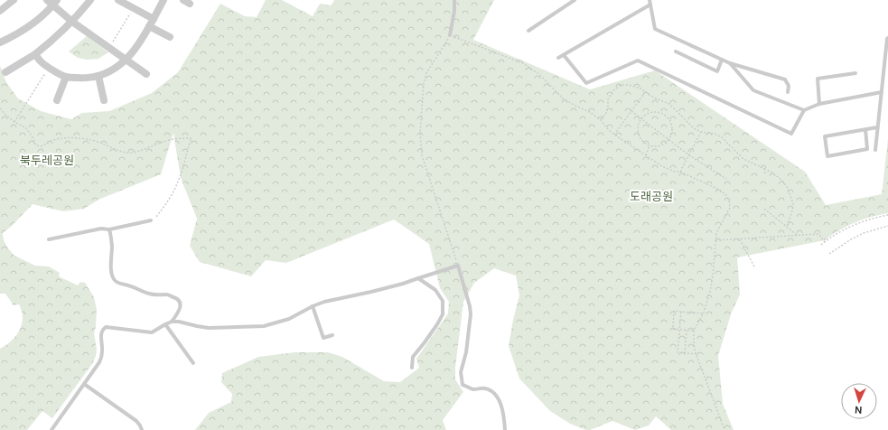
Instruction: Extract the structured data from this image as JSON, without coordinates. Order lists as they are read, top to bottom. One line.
{"parks":["북두레공원","도래공원"],"north":"bottom"}
